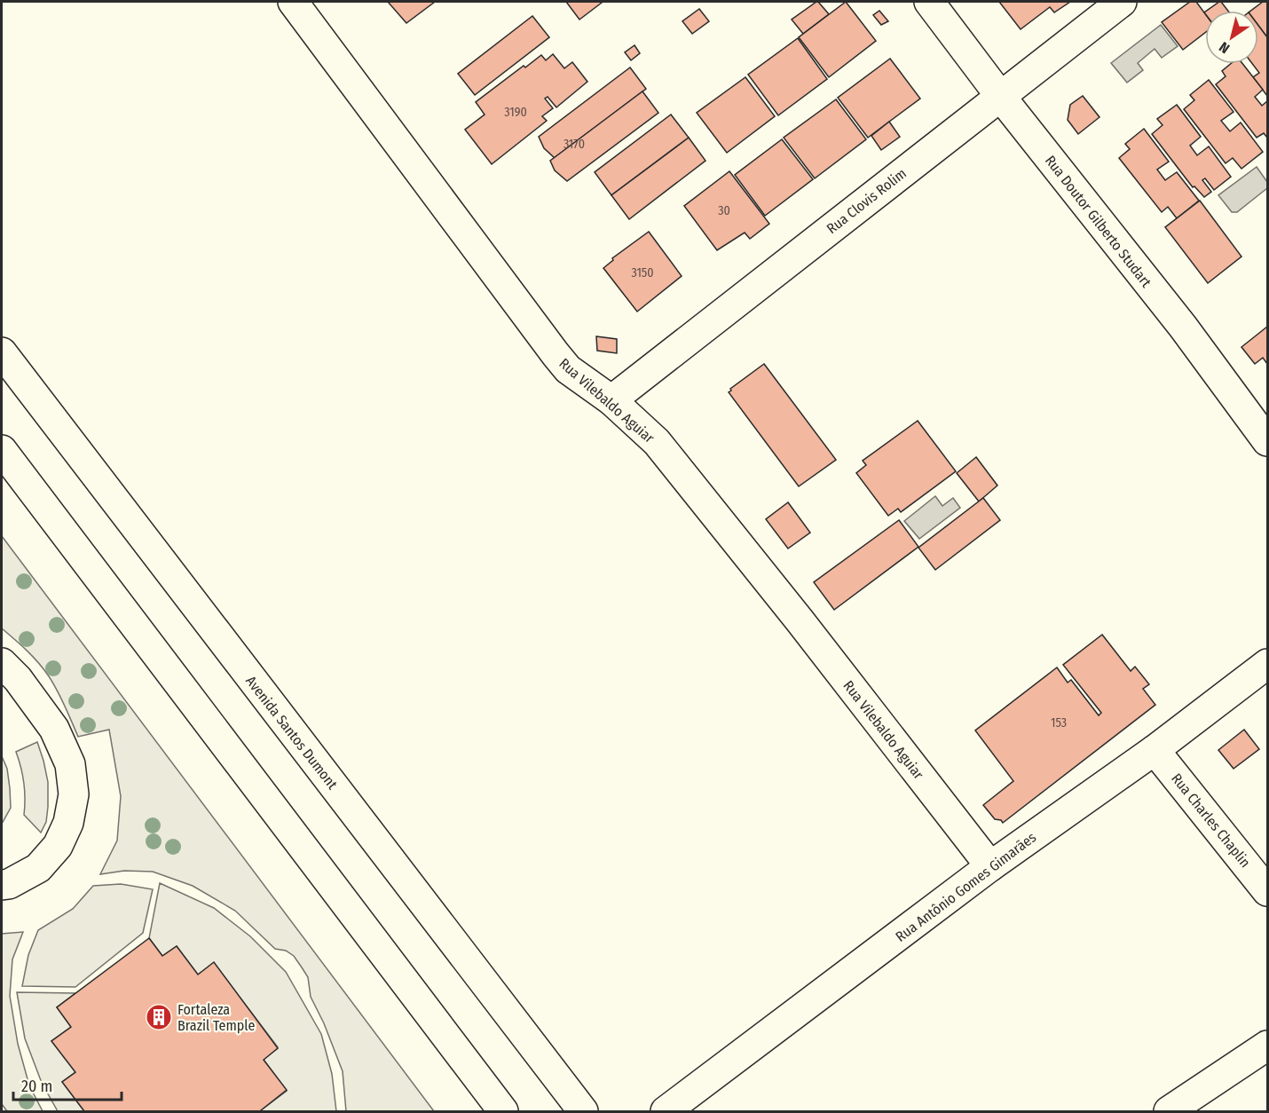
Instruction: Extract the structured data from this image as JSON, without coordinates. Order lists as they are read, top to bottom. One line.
{"streets":{"street":["Rua Clovis Rolim","Rua Doutor Gilberto Studart","Rua Vilebaldo Aguiar","Avenida Santos Dumont","Rua Charles Chaplin","Rua Antônio Gomes Gimarães"]},"crossings":[["Rua Clovis Rolim","Rua Doutor Gilberto Studart"],["Rua Clovis Rolim","Rua Vilebaldo Aguiar"],["Rua Vilebaldo Aguiar","Rua Antônio Gomes Gimarães"],["Rua Charles Chaplin","Rua Antônio Gomes Gimarães"]],"places":{"building":["Fortaleza Brazil Temple"]},"house_numbers":["3190","3170","30","3150","153"],"scale_bar":"20 m","north":"bottom left"}
